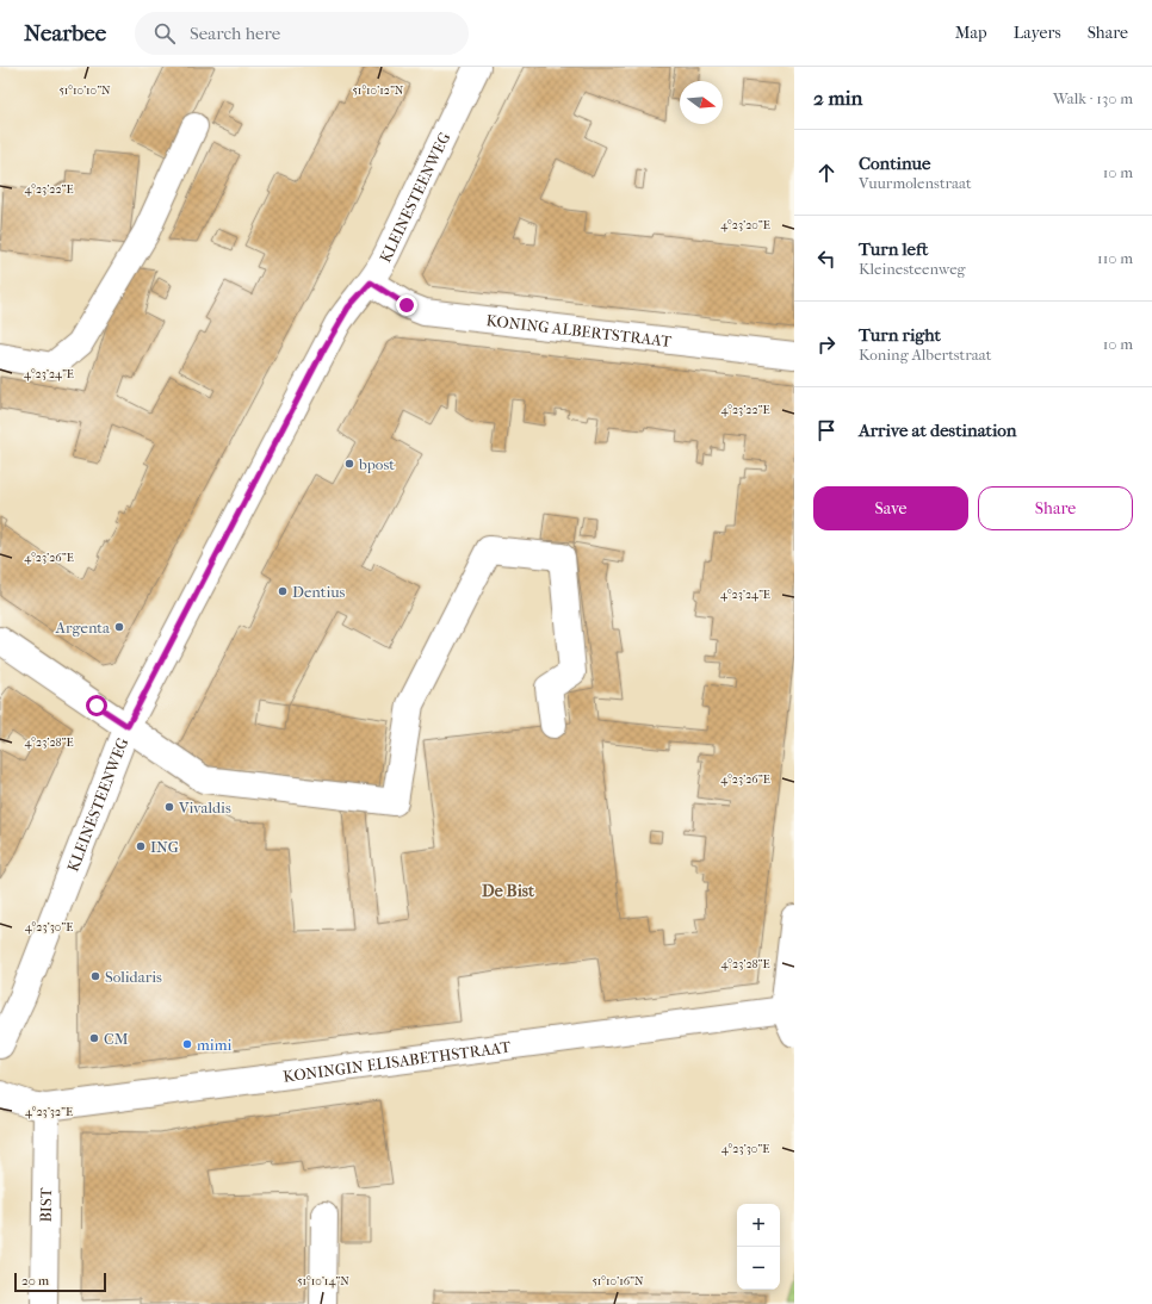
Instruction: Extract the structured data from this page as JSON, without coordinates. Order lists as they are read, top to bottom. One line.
{"streets":{"street":["KLEINESTEENWEG","KONING ALBERTSTRAAT","KONINGIN ELISABETHSTRAAT","BIST"]},"crossings":[["KLEINESTEENWEG","KONING ALBERTSTRAAT"],["KONINGIN ELISABETHSTRAAT","BIST"]],"districts":["De Bist"],"places":["bpost","Dentius","Argenta","Vivaldis","ING","Solidaris","CM","mimi"],"scale_bar":"20 m","north":"right","page":{"header":"Nearbee","search":"Search here","nav":["Map","Layers","Share"],"heading":["2 min","Walk · 130 m"],"list":[["Continue","Vuurmolenstraat","10 m"],["Turn left","Kleinesteenweg","110 m"],["Turn right","Koning Albertstraat","10 m"],"Arrive at destination"],"buttons":["Save","Share"],"map_buttons":["+","−"],"scale":"20 m"},"coordinates":["51°10'10\"N","51°10'12\"N","4°23'22\"E","4°23'20\"E","4°23'24\"E","4°23'26\"E","4°23'28\"E","4°23'30\"E","4°23'32\"E","51°10'14\"N","51°10'16\"N"]}
